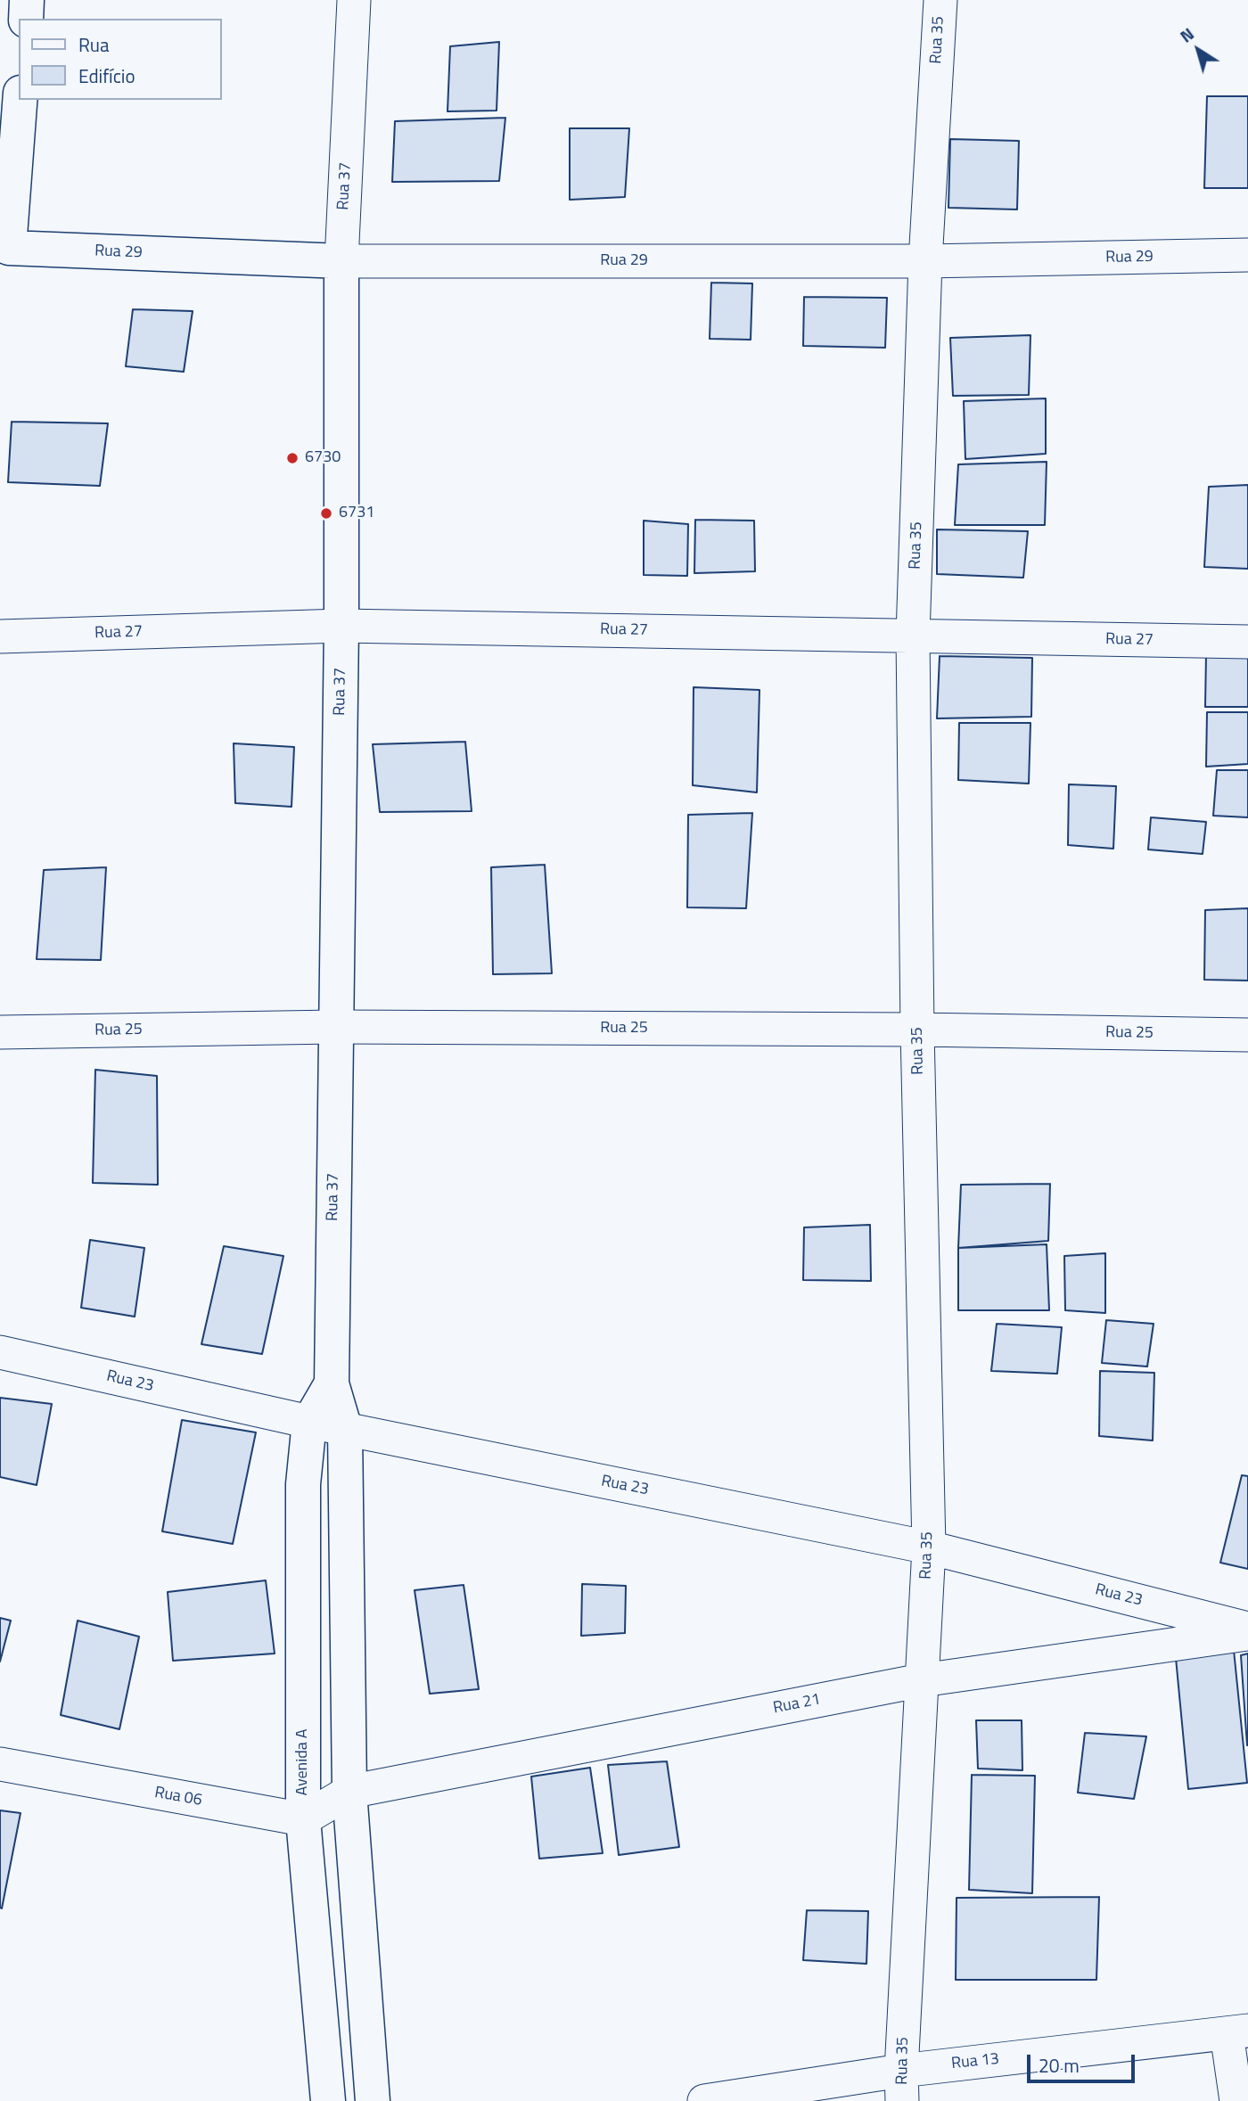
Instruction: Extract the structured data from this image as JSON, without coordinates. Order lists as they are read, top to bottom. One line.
{"streets":{"street":["Rua 35","Rua 37","Rua 29","Rua 27","Rua 25","Rua 23","Rua 21","Avenida A","Rua 06","Rua 13"]},"crossings":[["Rua 35","Rua 29"],["Rua 35","Rua 27"],["Rua 35","Rua 25"],["Rua 35","Rua 23"],["Rua 35","Rua 21"],["Rua 35","Rua 13"],["Rua 37","Rua 29"],["Rua 37","Rua 27"],["Rua 37","Rua 25"],["Rua 37","Rua 23"],["Rua 37","Avenida A"],["Rua 23","Avenida A"],["Avenida A","Rua 06"]],"places":["6730","6731"],"legend":["Rua","Edifício"],"scale_bar":"20 m","north":"top left"}
